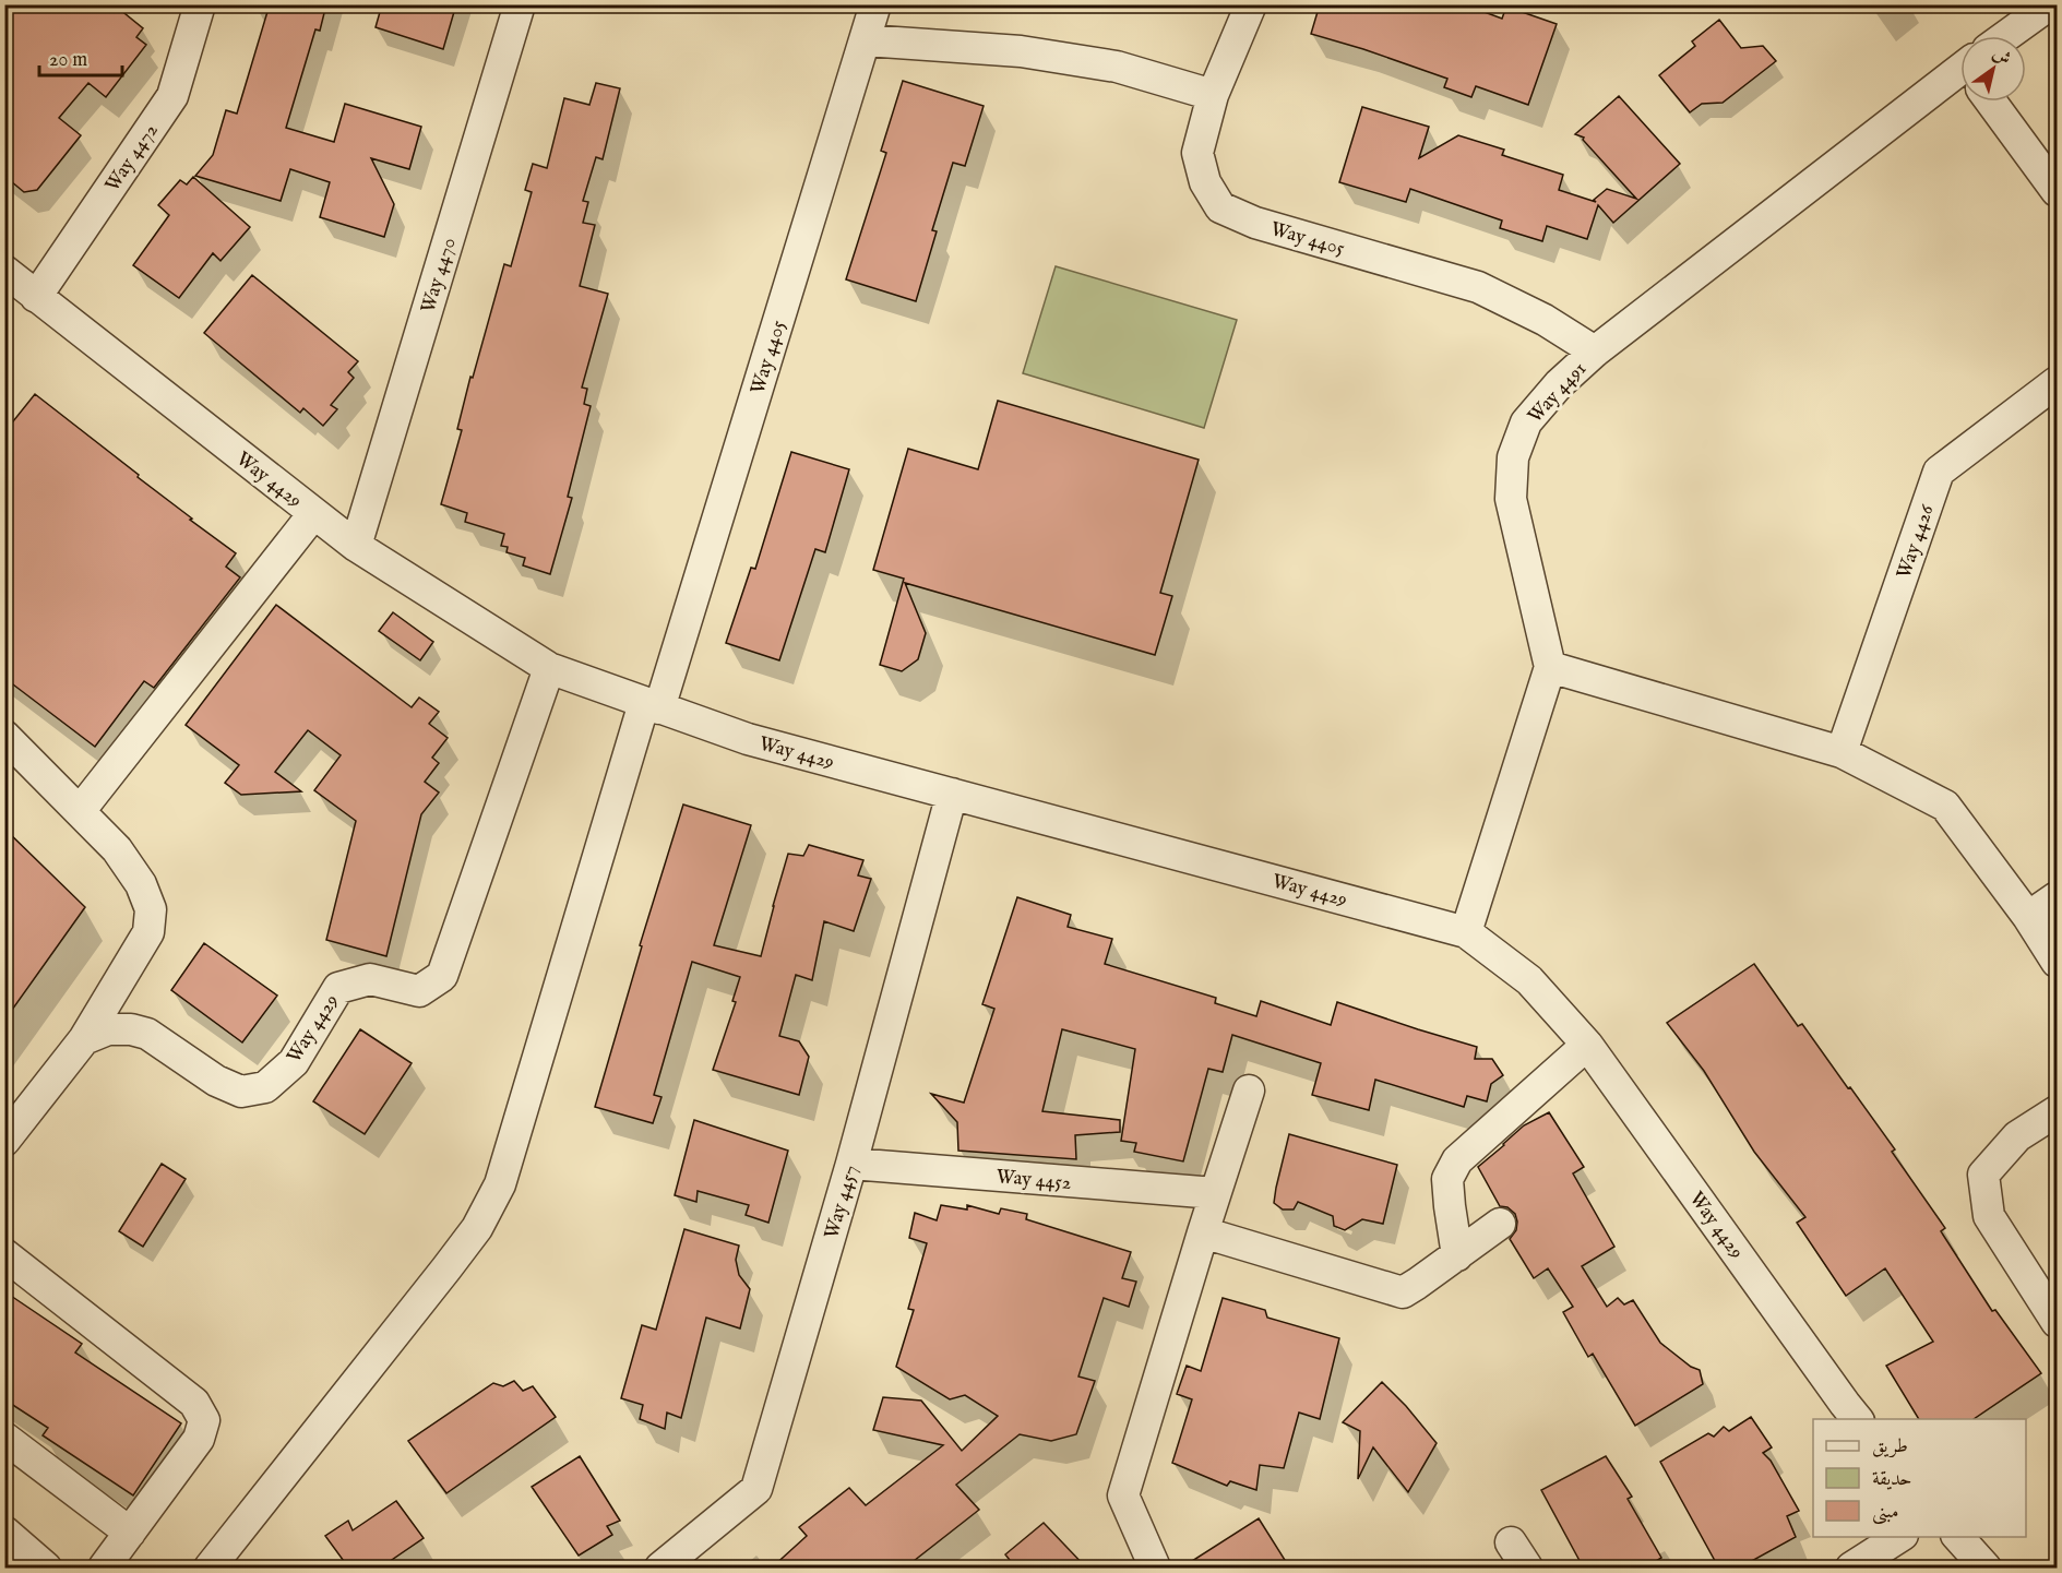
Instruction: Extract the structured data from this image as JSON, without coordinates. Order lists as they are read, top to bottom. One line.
{"streets":{"street":["Way 4472","Way 4405","Way 4470","Way 4491","Way 4429","Way 4426","Way 4452","Way 4457"]},"crossings":[["Way 4472","Way 4429"],["Way 4405","Way 4491"],["Way 4405","Way 4429"],["Way 4470","Way 4429"],["Way 4429","Way 4457"],["Way 4452","Way 4457"]],"legend":["طريق","حديقة","مبنى"],"scale_bar":"20 m","north":"top right"}
